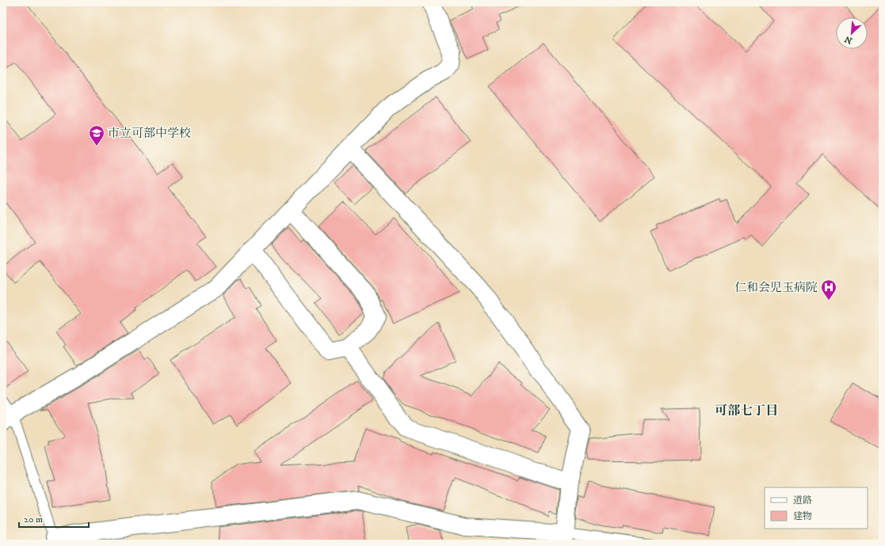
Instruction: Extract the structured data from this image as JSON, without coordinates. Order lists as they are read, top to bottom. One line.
{"districts":["可部七丁目"],"places":{"school or university":["市立可部中学校"],"hospital":["仁和会児玉病院"]},"legend":["道路","建物"],"scale_bar":"20 m","north":"bottom left"}
